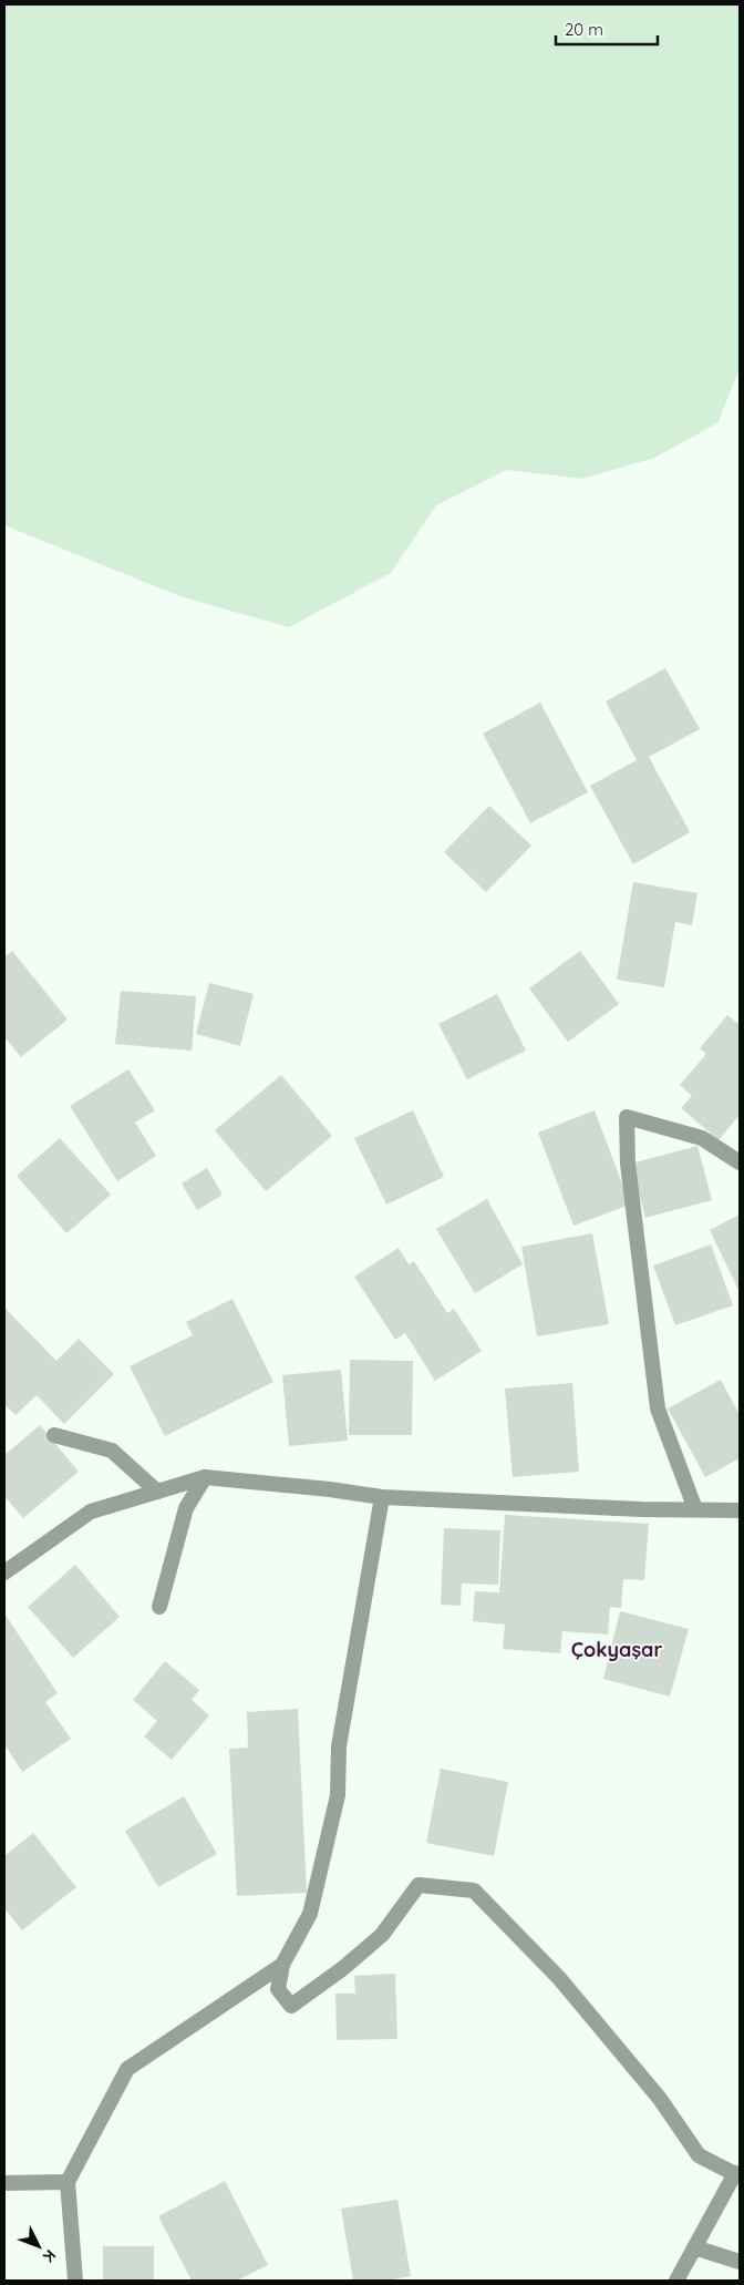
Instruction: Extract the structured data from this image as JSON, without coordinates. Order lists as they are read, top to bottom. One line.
{"districts":["Çokyaşar"],"scale_bar":"20 m","north":"bottom right"}
